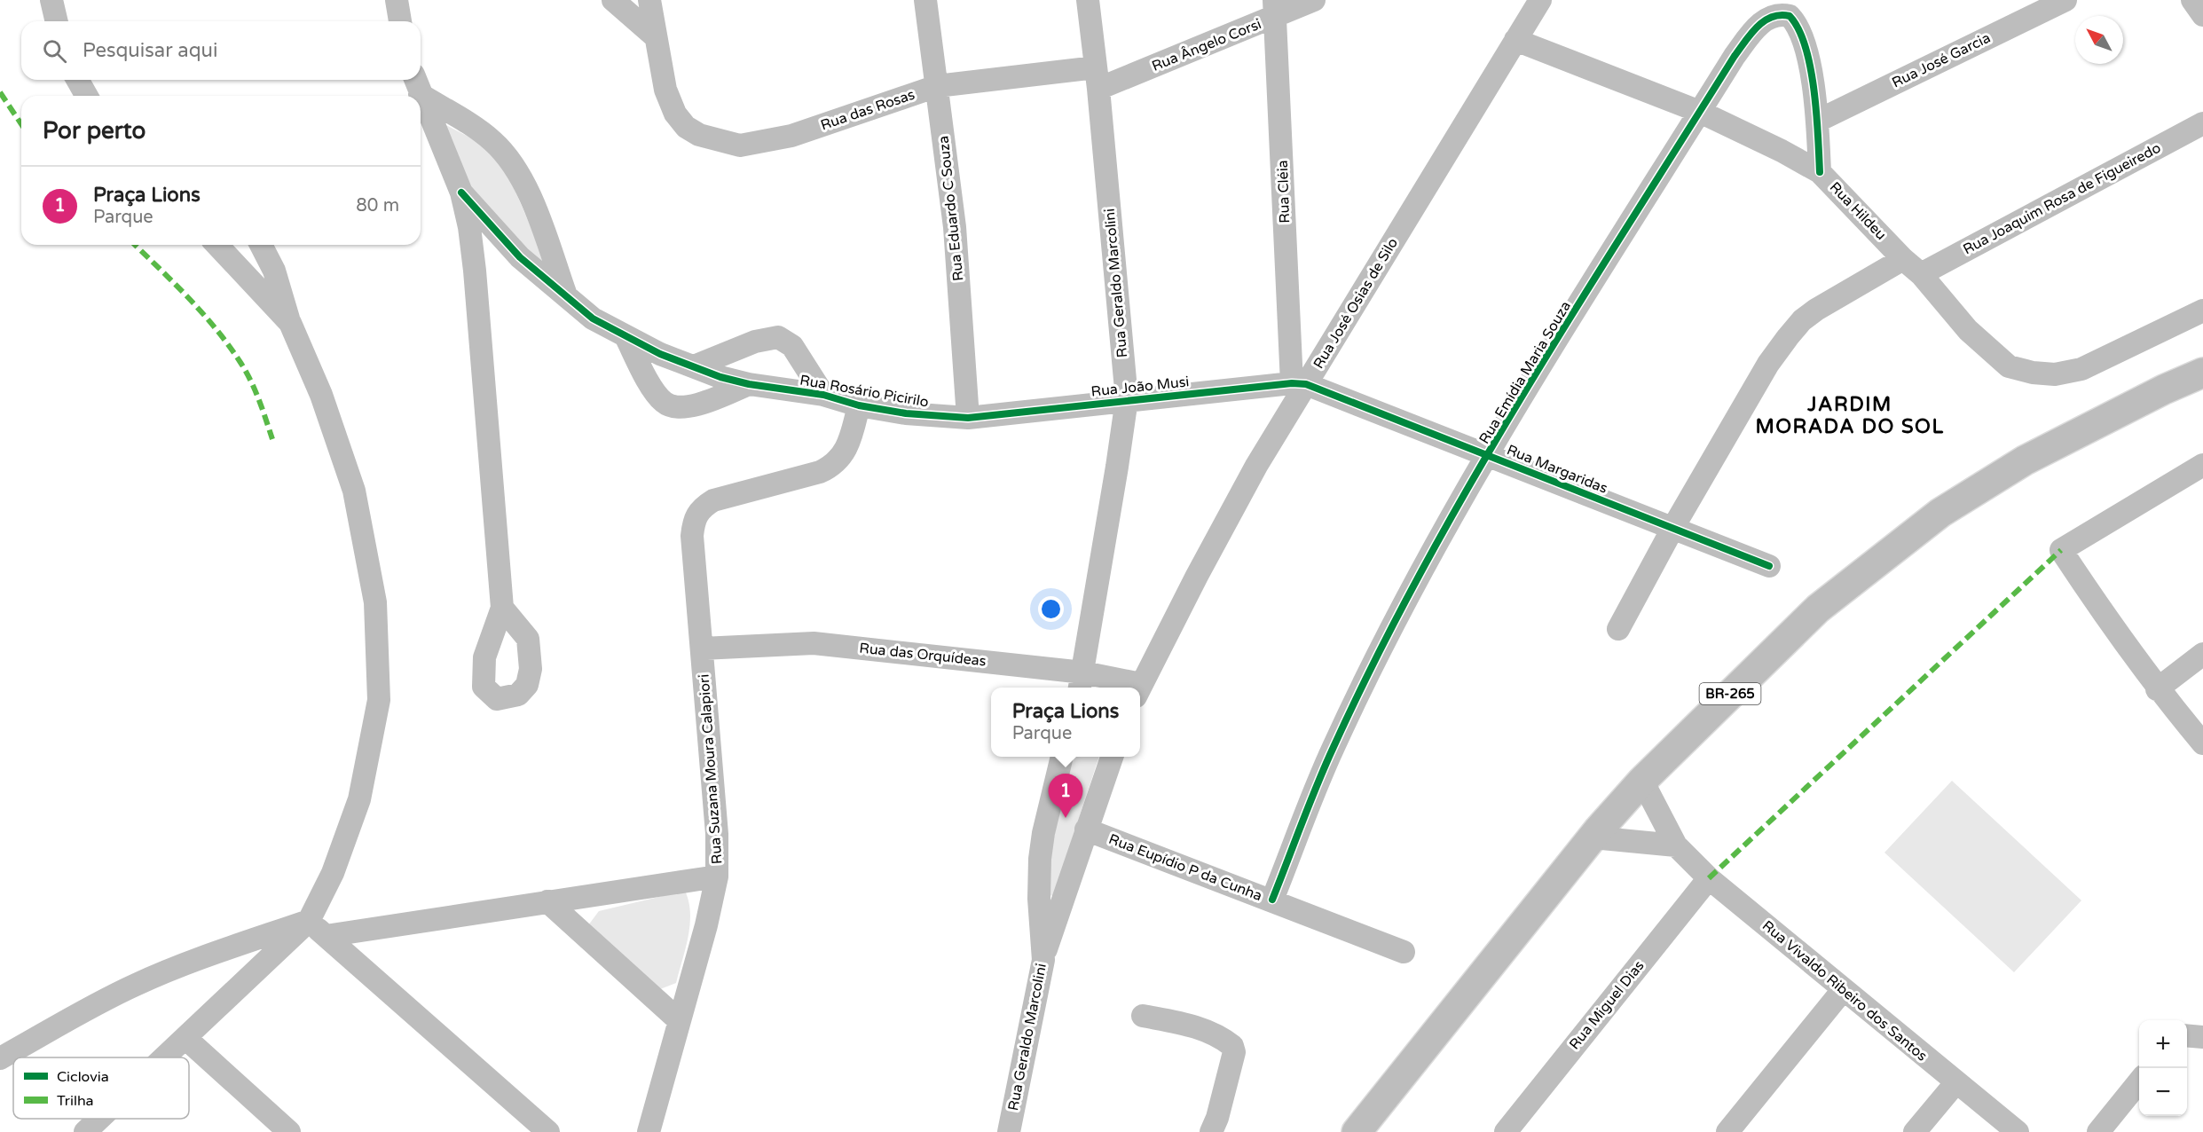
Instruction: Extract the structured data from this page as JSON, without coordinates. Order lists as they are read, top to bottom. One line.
{"streets":{"highway":["BR-265"],"street":["Rua Ângelo Corsi","Rua José Garcia","Rua das Rosas","Rua Cléia","Rua Joaquim Rosa de Figueiredo","Rua Eduardo C Souza","Rua Hildeu","Rua Geraldo Marcolini","Rua José Osias de Silo","Rua Emídia Maria Souza","Rua João Musi","Rua Rosário Picirilo","Rua Margaridas","Rua das Orquídeas","Rua Suzana Moura Calapiori","Rua Eupídio P da Cunha","Rua Vivaldo Ribeiro dos Santos","Rua Miguel Dias"]},"crossings":[["Rua Ângelo Corsi","Rua das Rosas"],["Rua Ângelo Corsi","Rua Cléia"],["Rua Ângelo Corsi","Rua Geraldo Marcolini"],["Rua José Garcia","Rua Emídia Maria Souza"],["Rua das Rosas","Rua Eduardo C Souza"],["Rua das Rosas","Rua Geraldo Marcolini"],["Rua Cléia","Rua José Osias de Silo"],["Rua Cléia","Rua João Musi"],["Rua Cléia","Rua Margaridas"],["Rua Joaquim Rosa de Figueiredo","Rua Hildeu"],["Rua Eduardo C Souza","Rua João Musi"],["Rua Eduardo C Souza","Rua Rosário Picirilo"],["Rua Hildeu","Rua José Osias de Silo"],["Rua Hildeu","Rua Emídia Maria Souza"],["Rua Geraldo Marcolini","Rua João Musi"],["Rua Geraldo Marcolini","Rua das Orquídeas"],["Rua José Osias de Silo","Rua João Musi"],["Rua José Osias de Silo","Rua Margaridas"],["Rua Emídia Maria Souza","Rua Margaridas"],["Rua Emídia Maria Souza","Rua Eupídio P da Cunha"],["Rua João Musi","Rua Rosário Picirilo"],["Rua João Musi","Rua Margaridas"],["Rua Rosário Picirilo","Rua Suzana Moura Calapiori"],["Rua das Orquídeas","Rua Suzana Moura Calapiori"],["BR-265","Rua Vivaldo Ribeiro dos Santos"],["Rua Vivaldo Ribeiro dos Santos","Rua Miguel Dias"]],"districts":["JARDIM MORADA DO SOL"],"legend":["Ciclovia","Trilha"],"north":"top left","page":{"search":"Pesquisar aqui","heading":"Por perto","list":[{"mark":"1","name":"Praça Lions","note":"Parque","value":"80 m"}],"popup":["Praça Lions","Parque"],"pins":"1","map_buttons":["+","−"]}}
